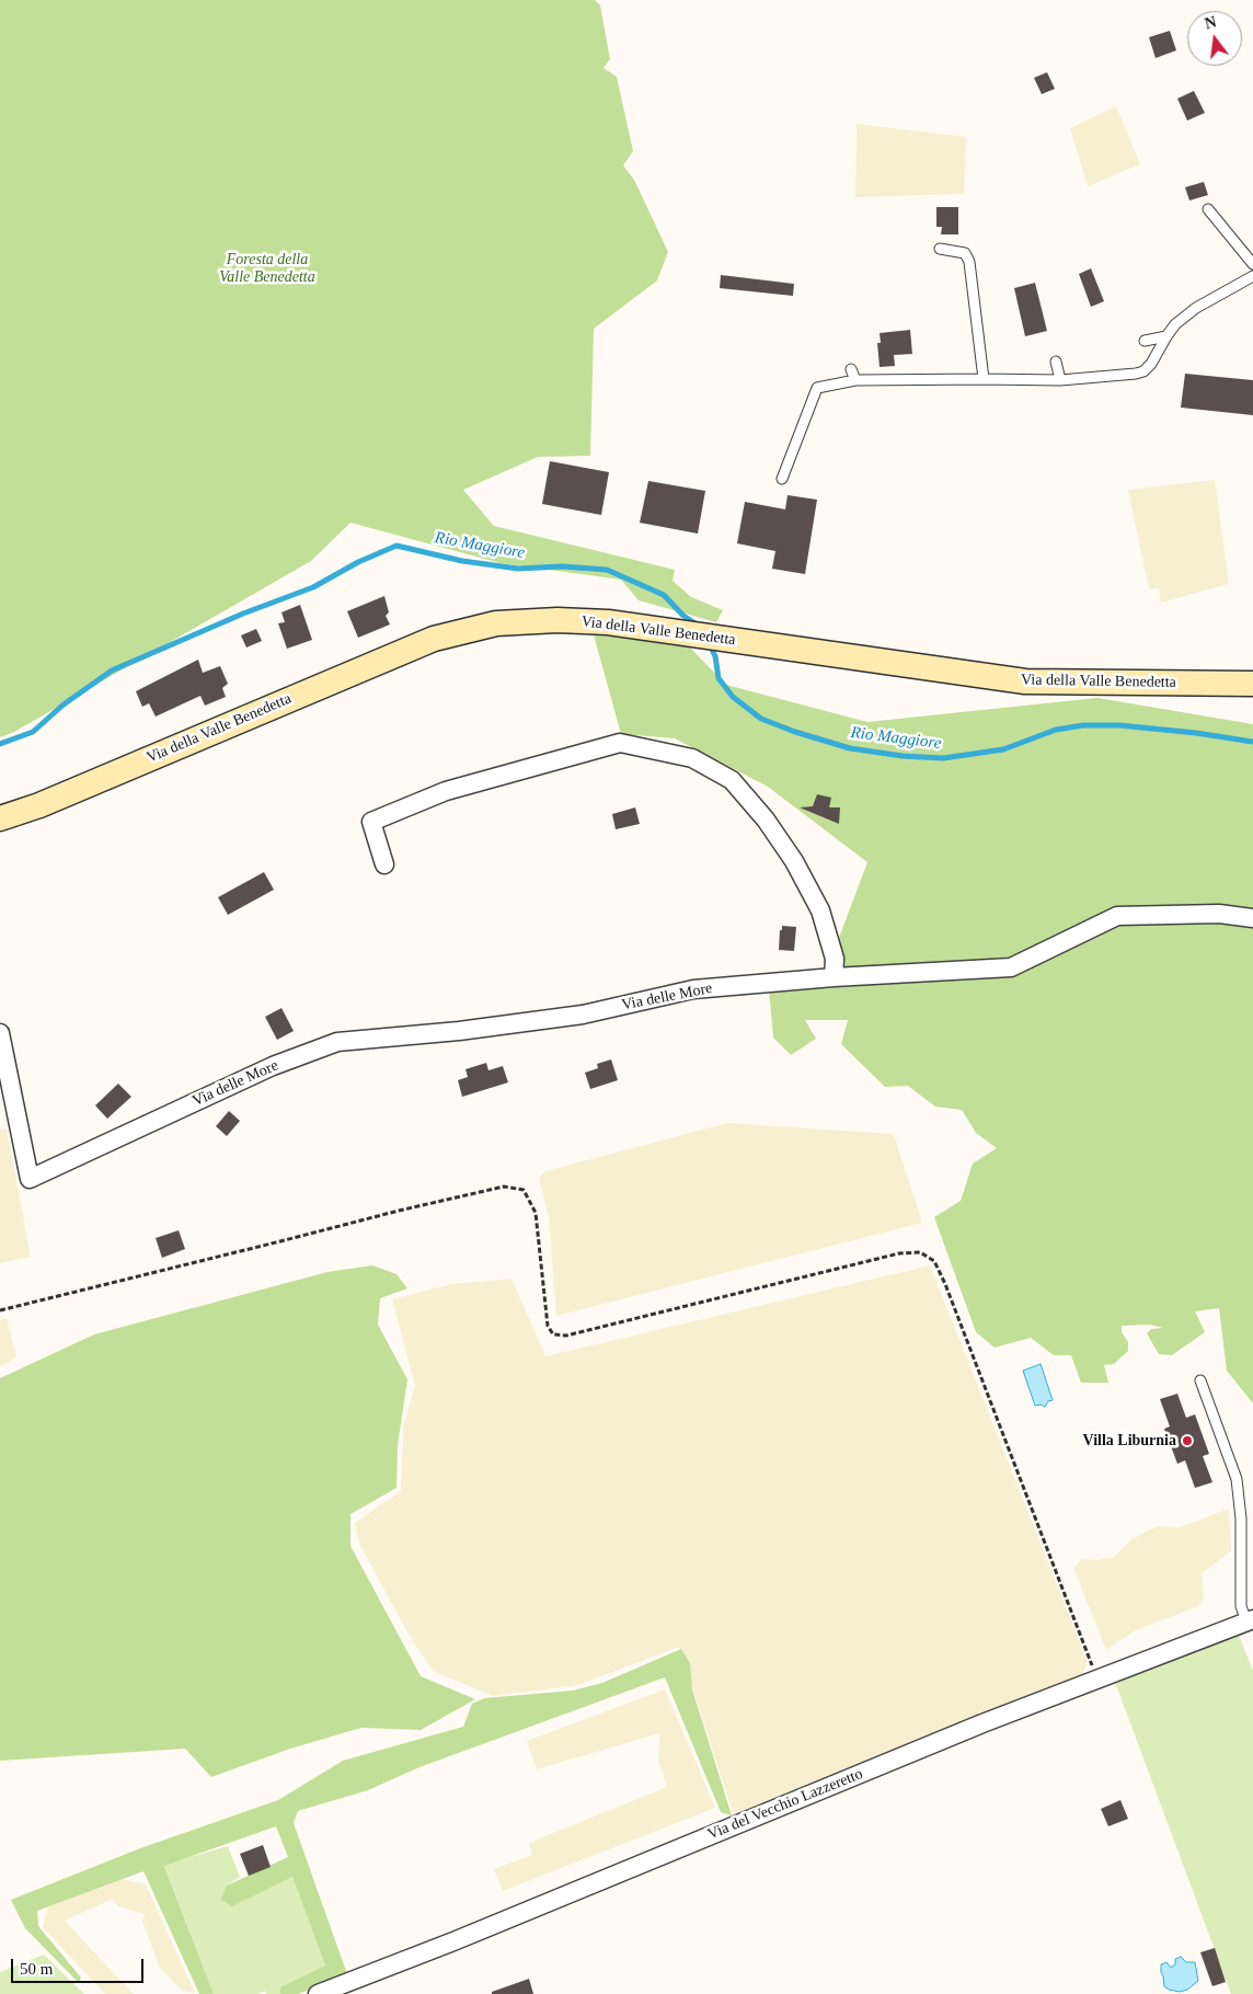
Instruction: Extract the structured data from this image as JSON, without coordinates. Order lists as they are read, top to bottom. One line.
{"streets":{"main road":["Via della Valle Benedetta"],"street":["Via delle More","Via del Vecchio Lazzeretto"]},"water":["Rio Maggiore"],"parks":["Foresta della Valle Benedetta"],"places":["Villa Liburnia"],"scale_bar":"50 m","north":"top"}
